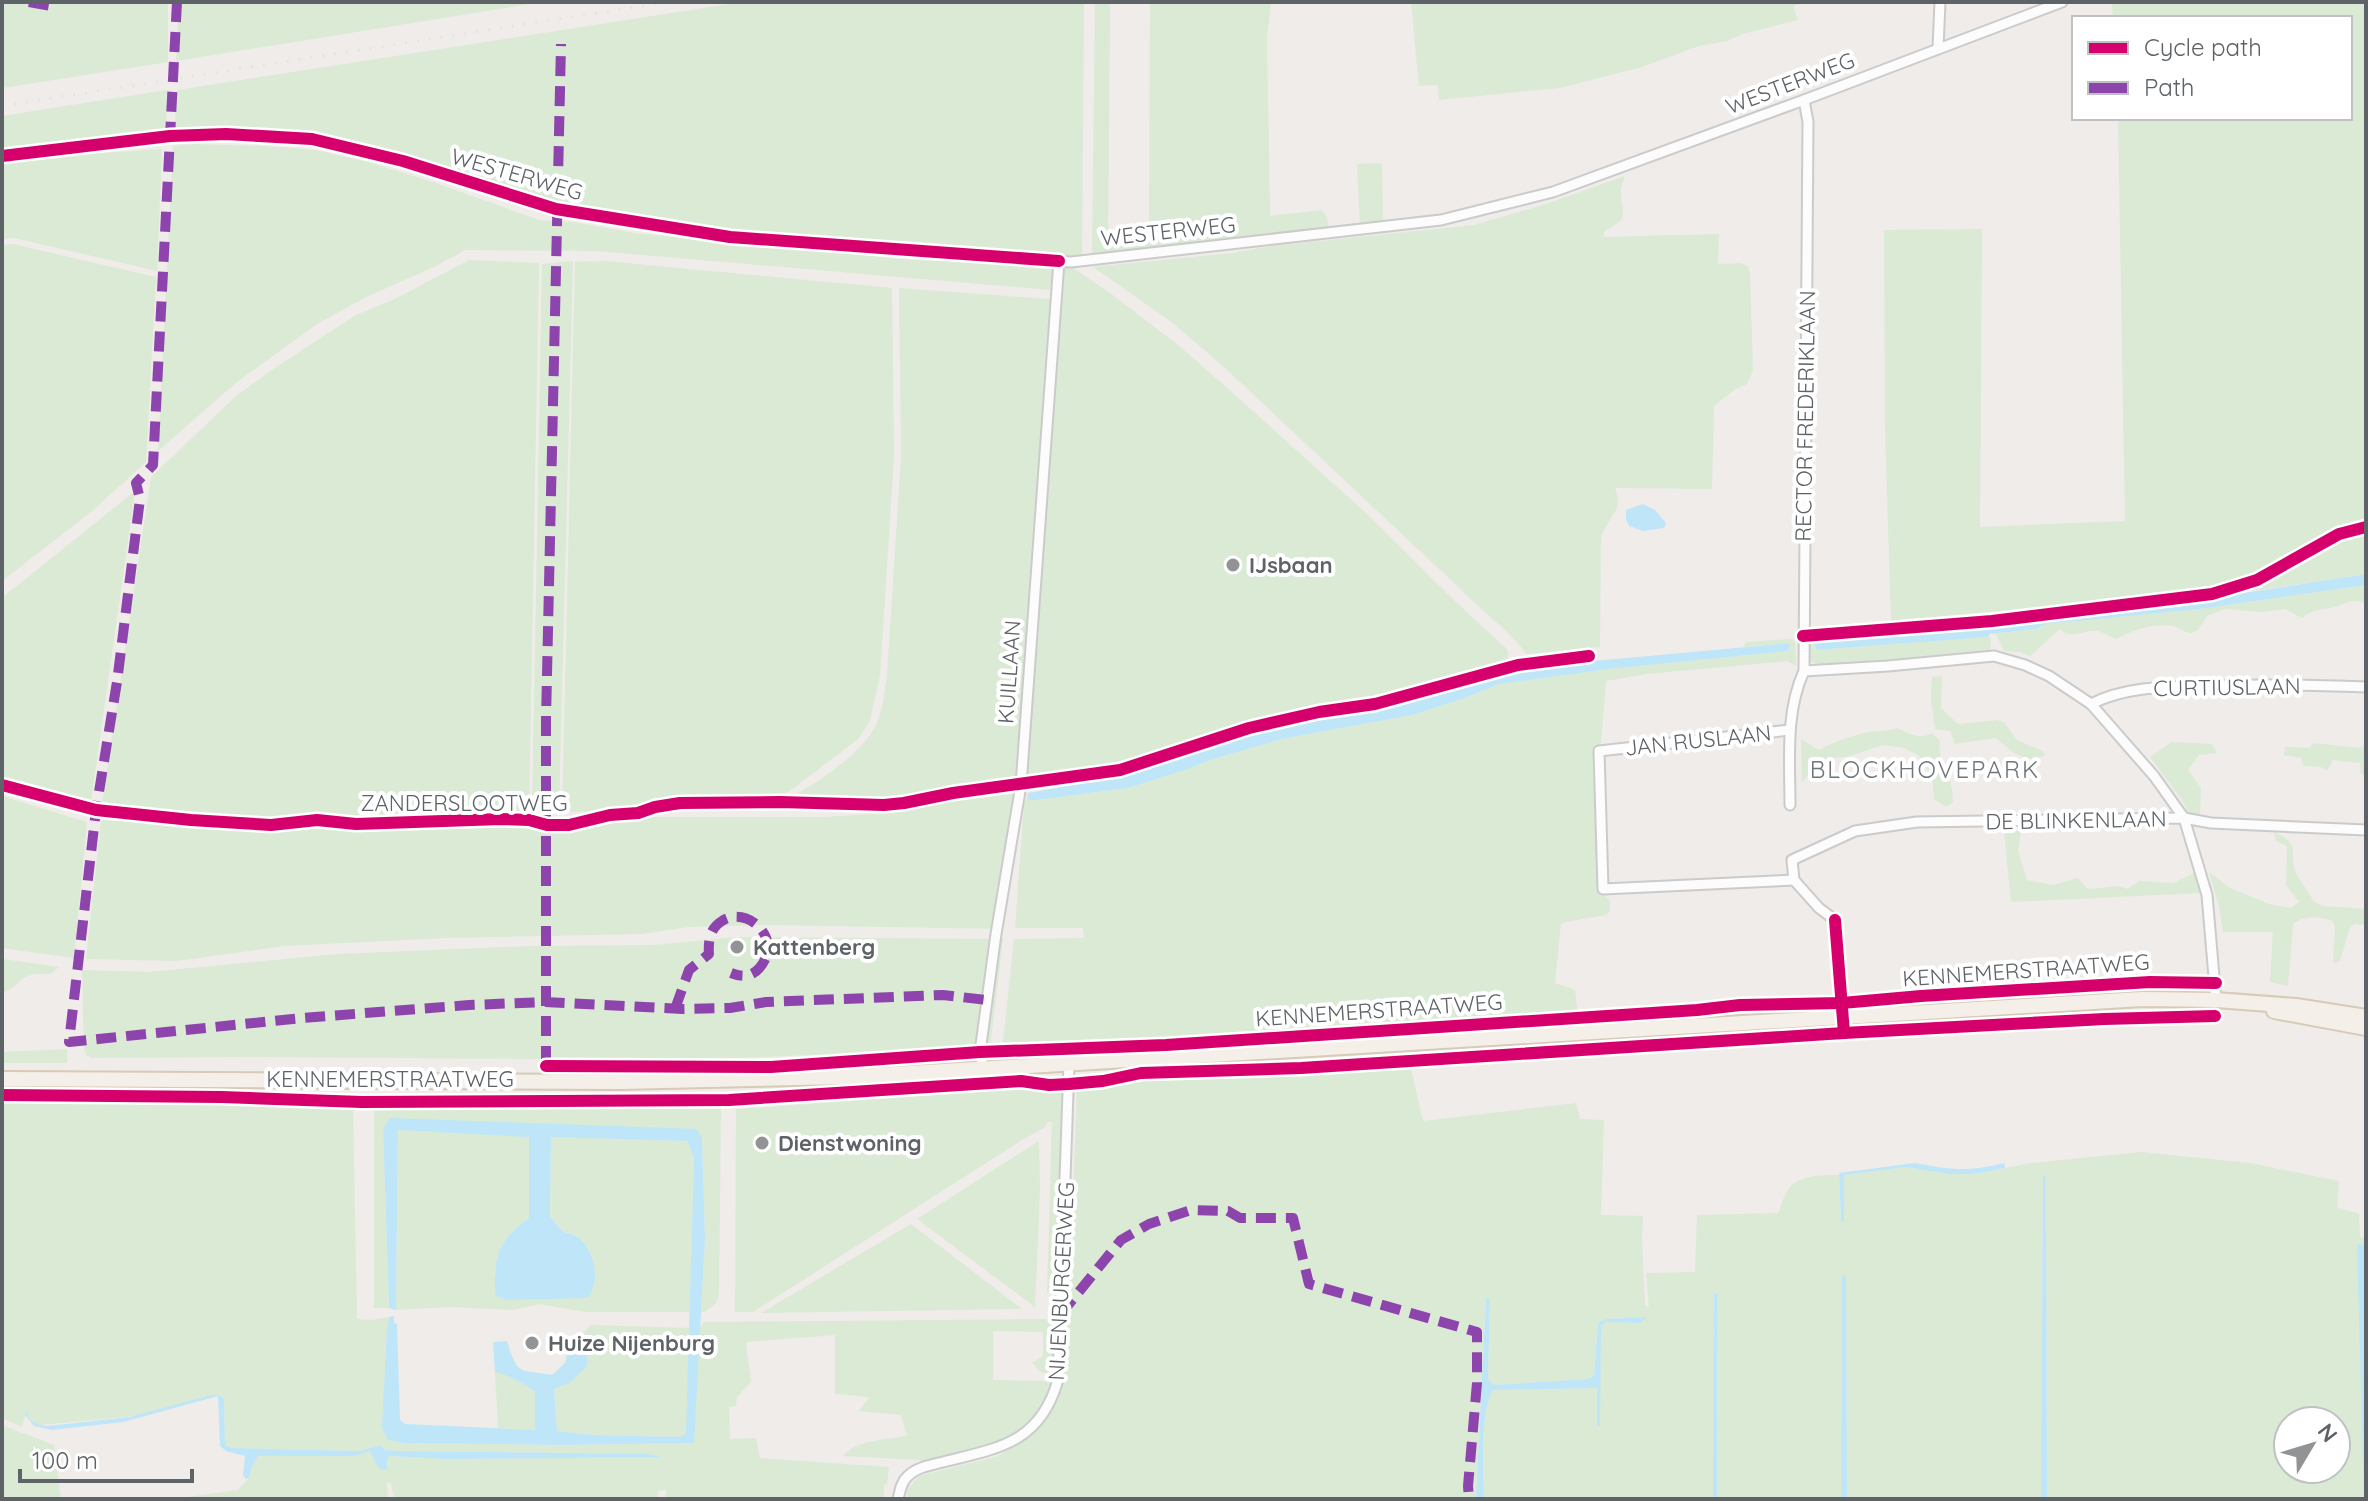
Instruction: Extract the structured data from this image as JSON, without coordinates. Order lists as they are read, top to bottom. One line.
{"streets":{"main road":["KENNEMERSTRAATWEG"],"street":["WESTERWEG","RECTOR FREDERIKLAAN","KUILLAAN","CURTIUSLAAN","JAN RUSLAAN","DE BLINKENLAAN","NIJENBURGERWEG"],"cycle path":["ZANDERSLOOTWEG"]},"crossings":[["WESTERWEG","RECTOR FREDERIKLAAN"],["WESTERWEG","KUILLAAN"],["RECTOR FREDERIKLAAN","JAN RUSLAAN"],["KUILLAAN","KENNEMERSTRAATWEG"],["JAN RUSLAAN","DE BLINKENLAAN"],["KENNEMERSTRAATWEG","NIJENBURGERWEG"]],"districts":["BLOCKHOVEPARK"],"places":["IJsbaan","Kattenberg","Dienstwoning","Huize Nijenburg"],"legend":["Cycle path","Path"],"scale_bar":"100 m","north":"top right"}
